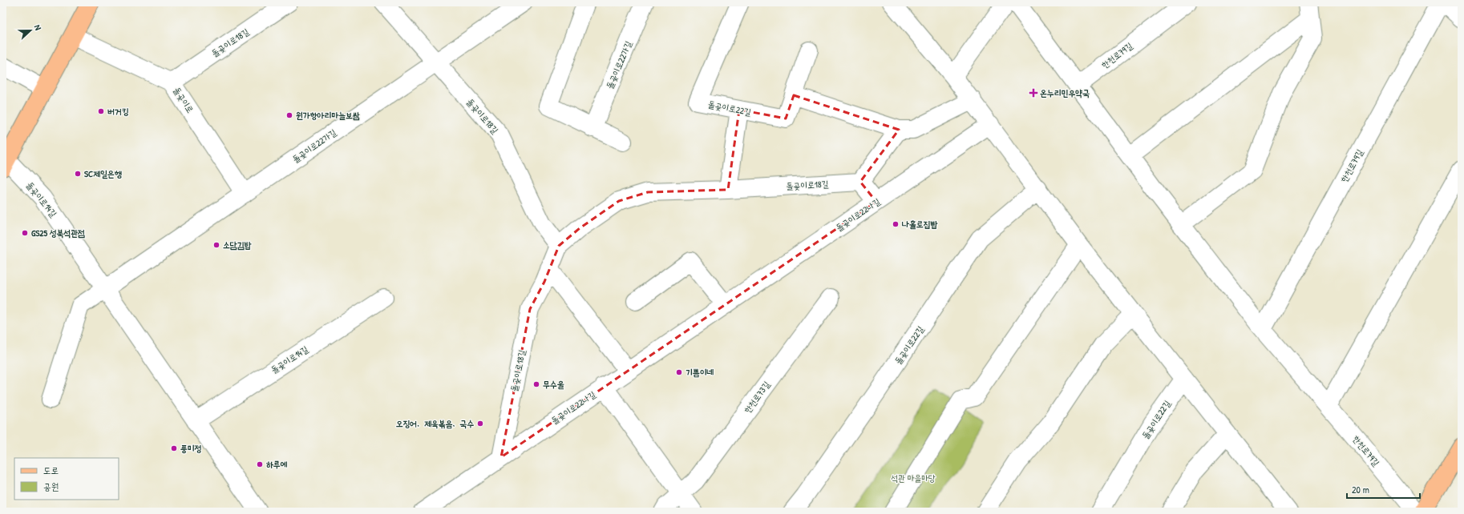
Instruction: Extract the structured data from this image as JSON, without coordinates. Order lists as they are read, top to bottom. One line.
{"streets":{"street":["돌곶이로18길","한천로79길","돌곶이로22가길","돌곶이로","돌곶이로22길","돌곶이로14길","돌곶이로22나길","한천로73길"]},"crossings":[["돌곶이로18길","돌곶이로22가길"],["돌곶이로18길","돌곶이로"],["돌곶이로18길","돌곶이로22나길"],["돌곶이로22가길","돌곶이로"],["돌곶이로22가길","돌곶이로14길"]],"parks":["석관 마을마당"],"places":{"health":["온누리민우약국"],"other":["버거킹","원가항아리마늘보쌈","SC제일은행","나홀로집빱","GS25 성북석관점","소담김밥","기쁨이네","무수울","오징어．제육볶음．국수","풍미정","하루에"]},"legend":["도로","공원"],"scale_bar":"20 m","north":"right"}
